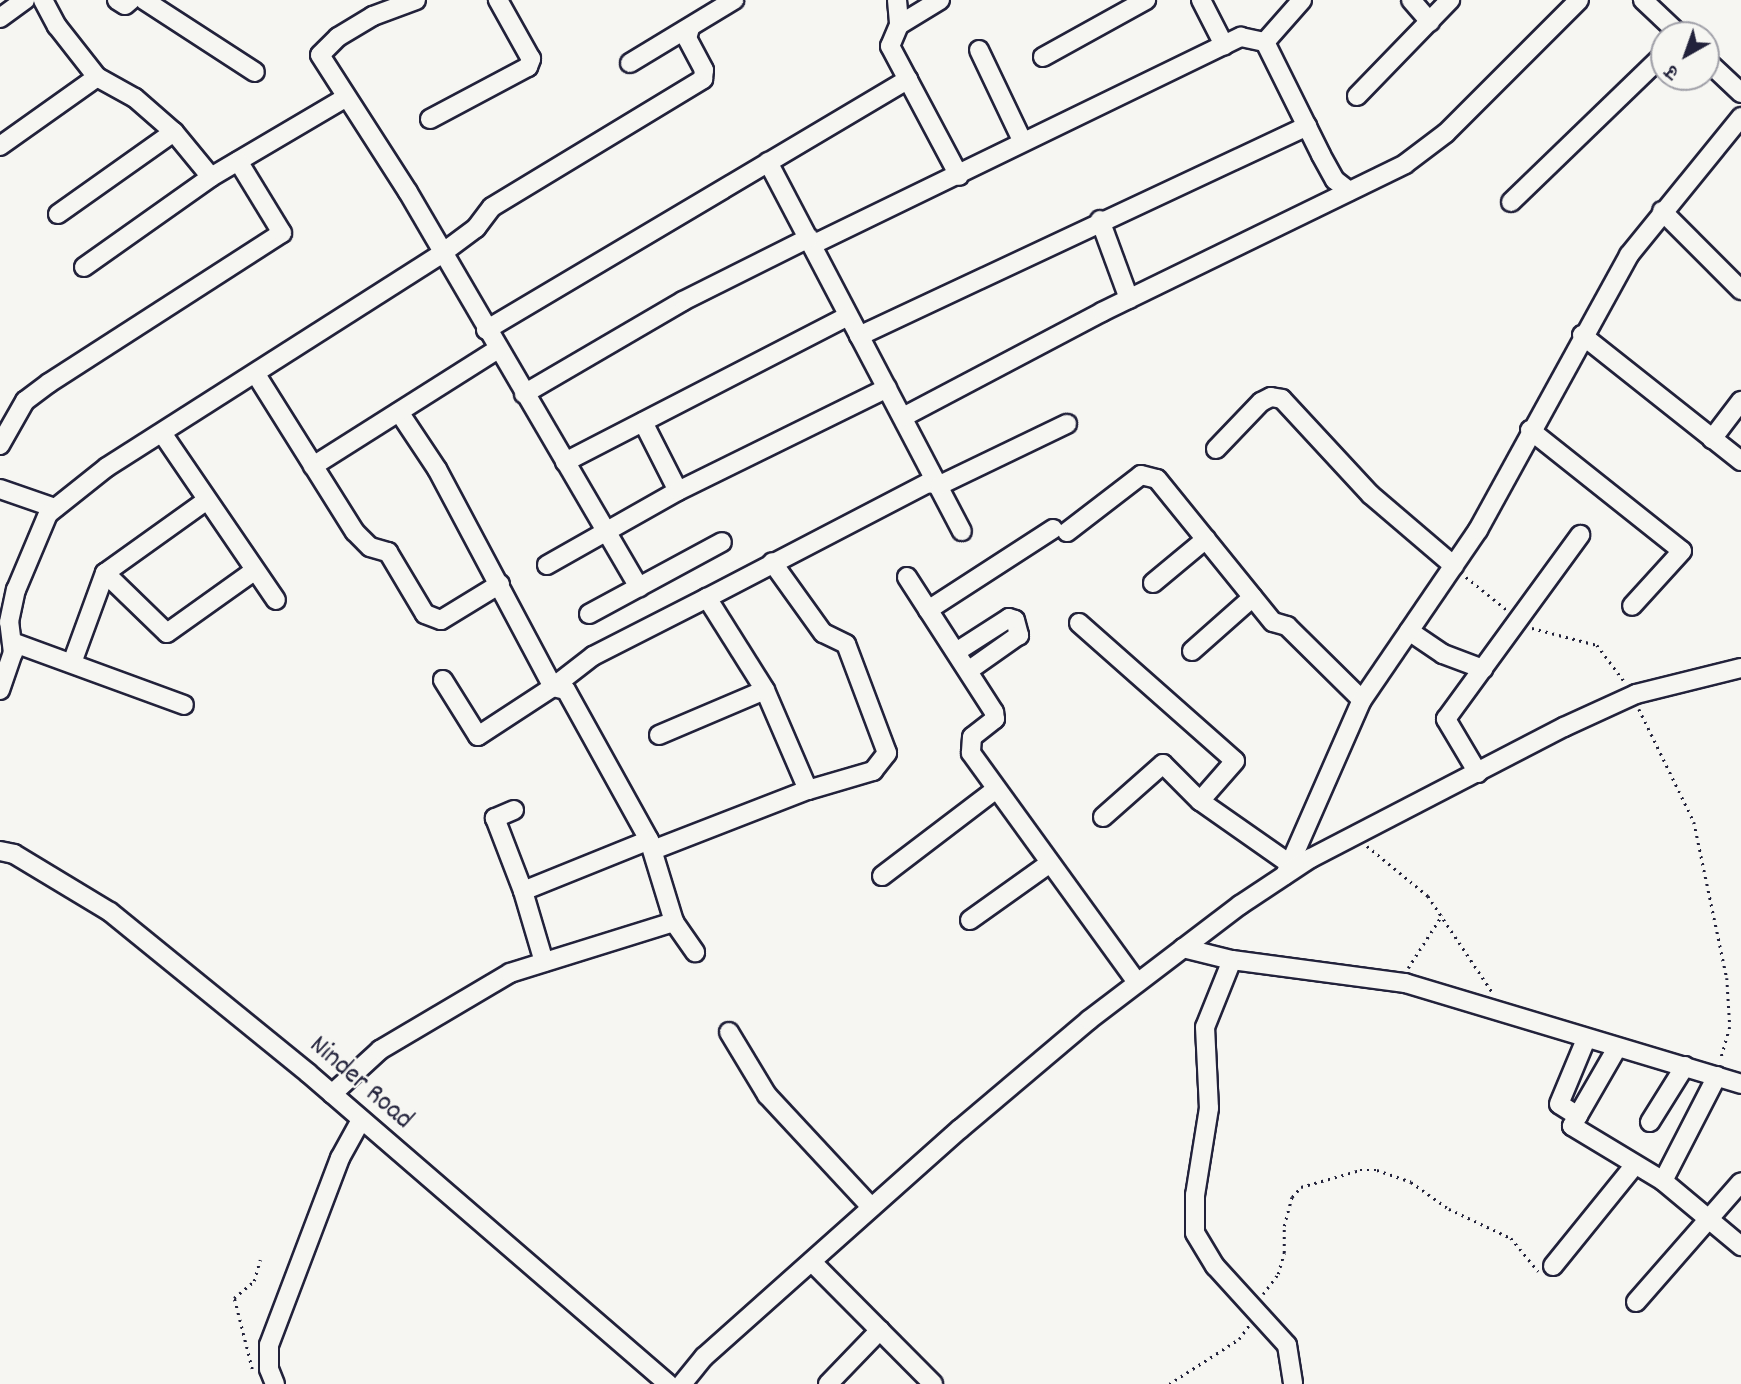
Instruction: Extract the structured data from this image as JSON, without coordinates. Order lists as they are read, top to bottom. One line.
{"streets":{"street":["Ninder Road"]},"north":"bottom left"}
